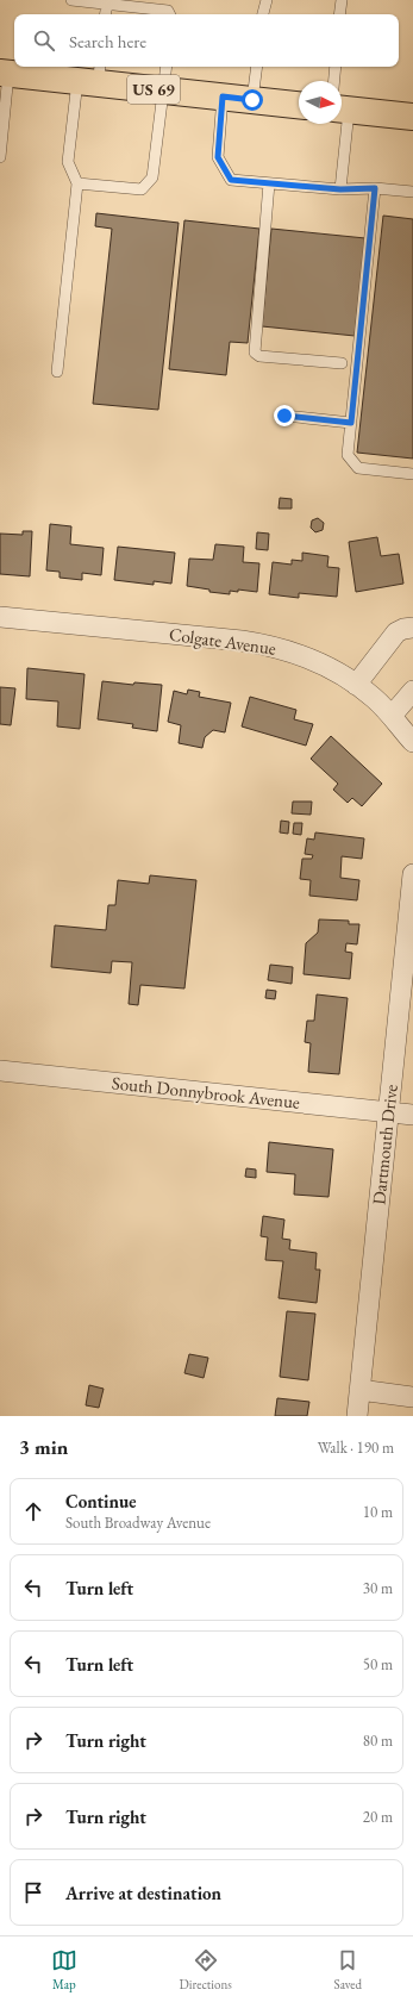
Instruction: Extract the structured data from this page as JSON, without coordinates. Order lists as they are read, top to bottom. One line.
{"streets":{"main road":["US 69"],"street":["Colgate Avenue","South Donnybrook Avenue","Dartmouth Drive"]},"crossings":[["South Donnybrook Avenue","Dartmouth Drive"]],"north":"right","page":{"search":"Search here","heading":["3 min","Walk · 190 m"],"list":[["Continue","South Broadway Avenue","10 m"],["Turn left","30 m"],["Turn left","50 m"],["Turn right","80 m"],["Turn right","20 m"],"Arrive at destination"],"nav":["Map","Directions","Saved"]}}
